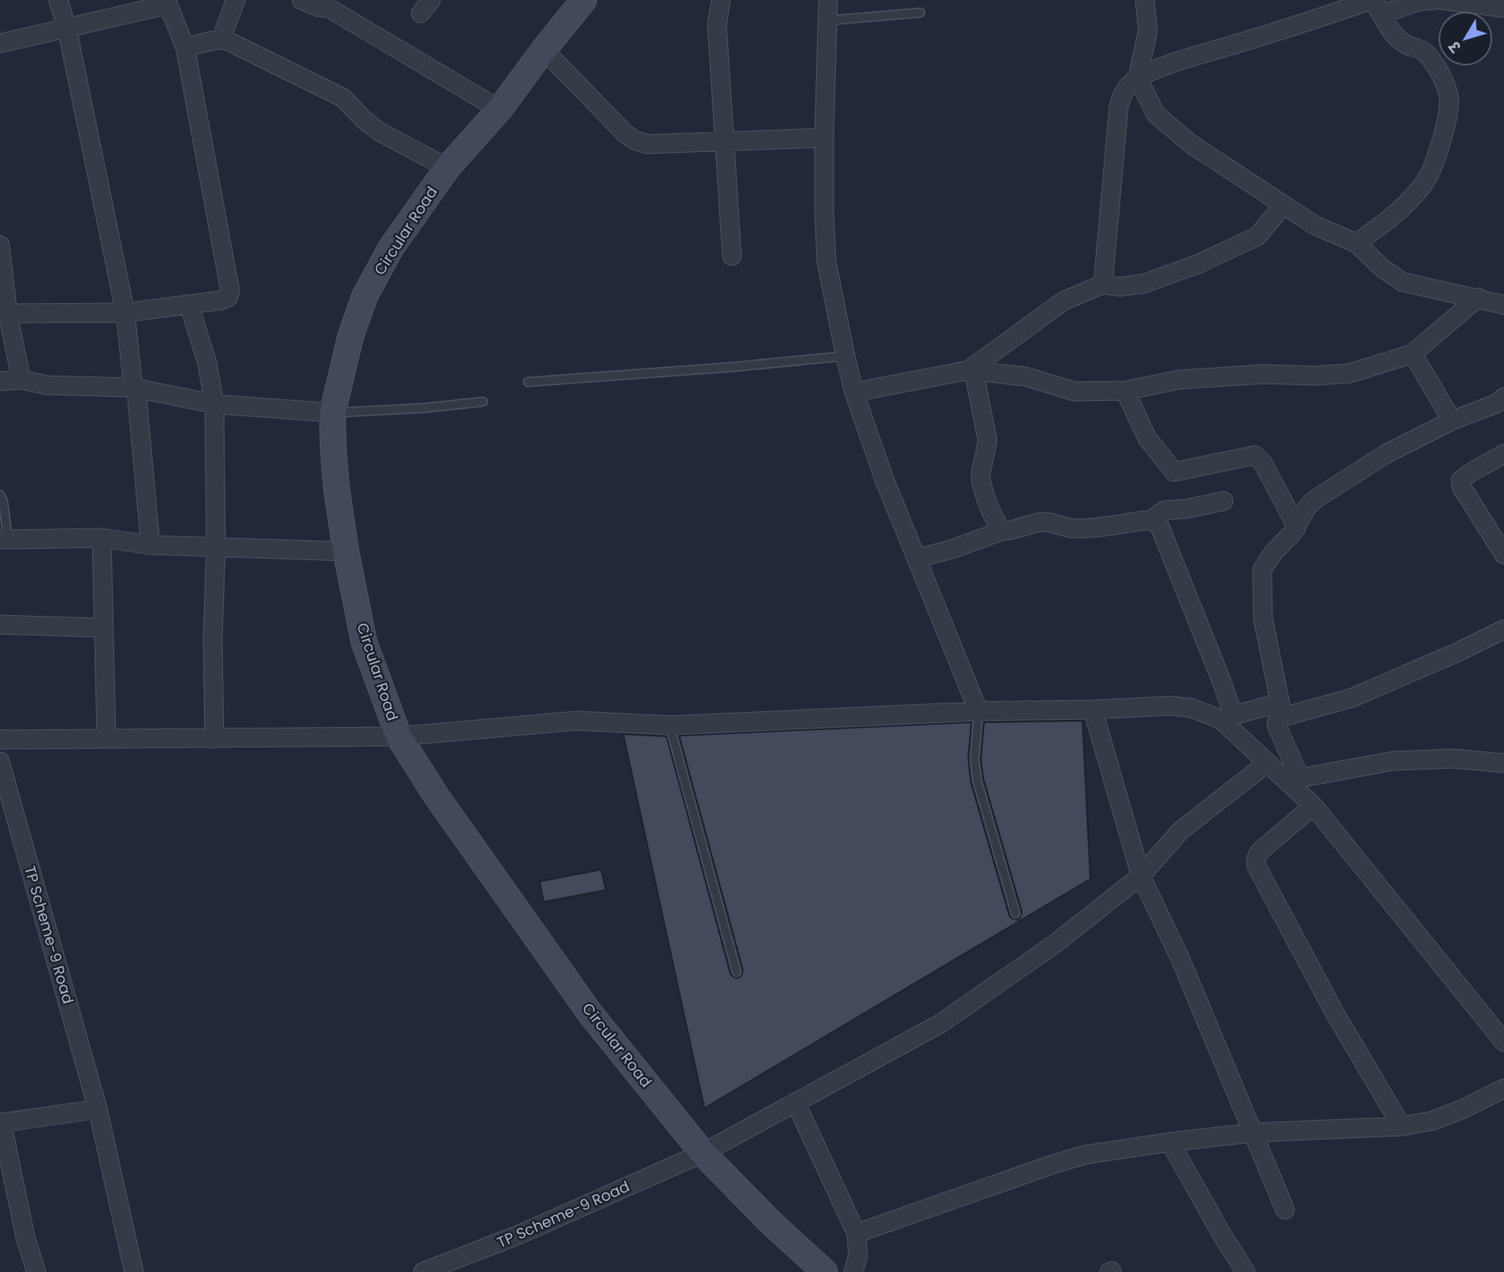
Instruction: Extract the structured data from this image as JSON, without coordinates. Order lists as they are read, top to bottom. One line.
{"streets":{"main road":["Circular Road"],"street":["TP Scheme-9 Road"]},"crossings":[["Circular Road","TP Scheme-9 Road"]],"north":"bottom left"}
